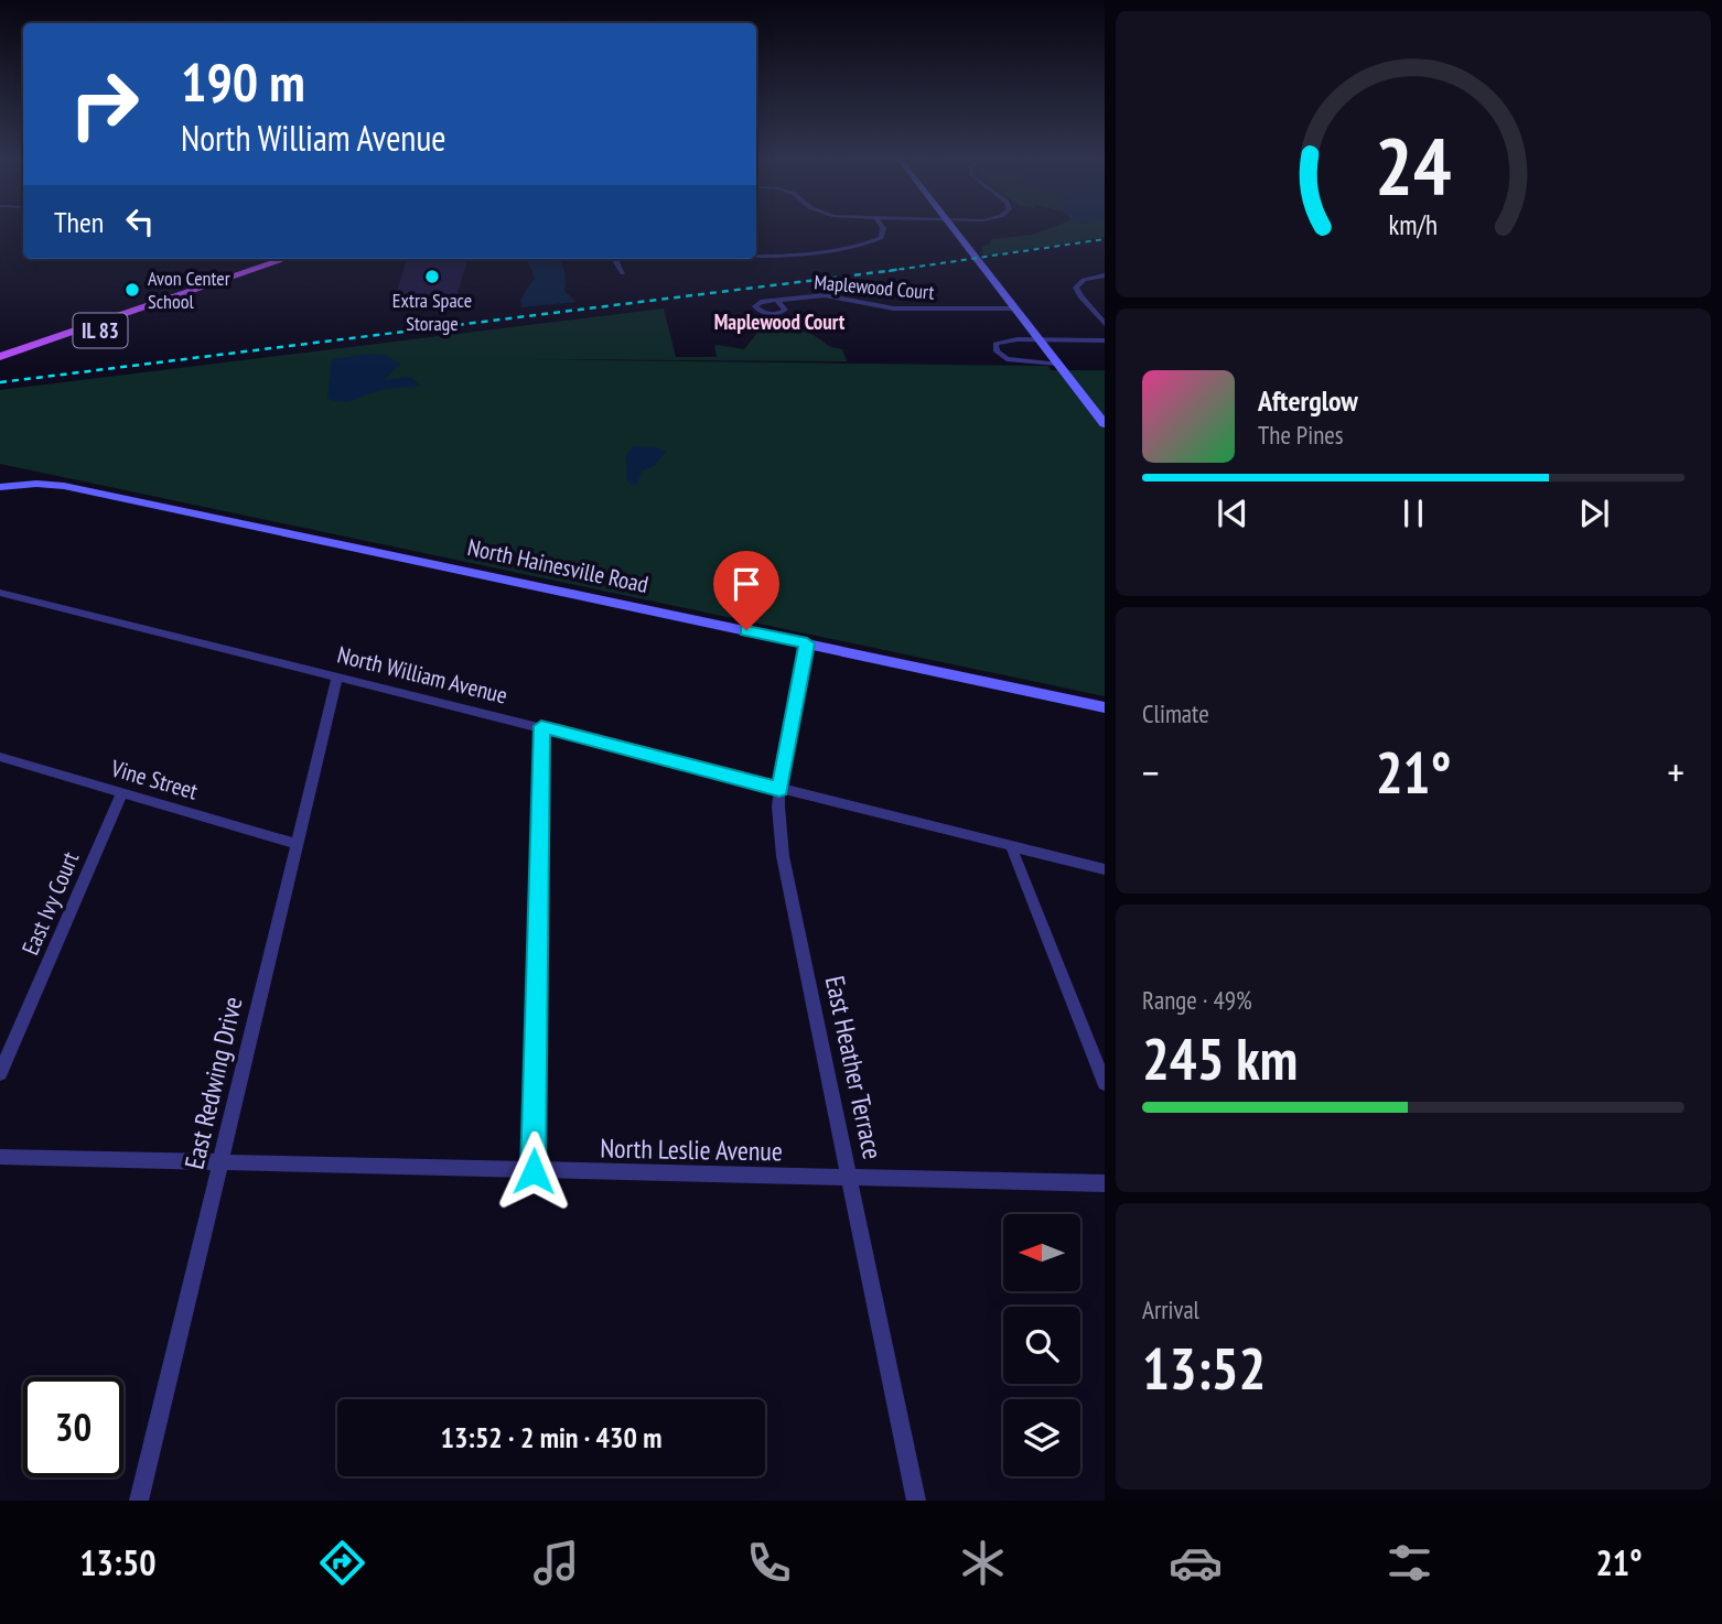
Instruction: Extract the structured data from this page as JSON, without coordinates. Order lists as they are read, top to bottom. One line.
{"streets":{"main road":["IL 83","North Hainesville Road"],"street":["Maplewood Court","North William Avenue","Vine Street","East Ivy Court","East Heather Terrace","East Redwing Drive","North Leslie Avenue"]},"crossings":[["North Hainesville Road","East Heather Terrace"],["North William Avenue","East Heather Terrace"],["North William Avenue","East Redwing Drive"],["Vine Street","East Ivy Court"],["Vine Street","East Redwing Drive"],["East Heather Terrace","North Leslie Avenue"],["East Redwing Drive","North Leslie Avenue"]],"districts":["Maplewood Court"],"places":["Extra Space Storage","Avon Center School"],"north":"left","page":{"turn":["190 m","North William Avenue"],"then":"Then","song":["Afterglow","The Pines"],"tile":["Climate",["Range · 49%","245 km"],["Arrival","13:52"]],"heat":["−","21°","+"],"limit":"30","trip":"13:52 · 2 min · 430 m","tabs":["13:50","21°"],"gauge":["24","km/h"]}}
